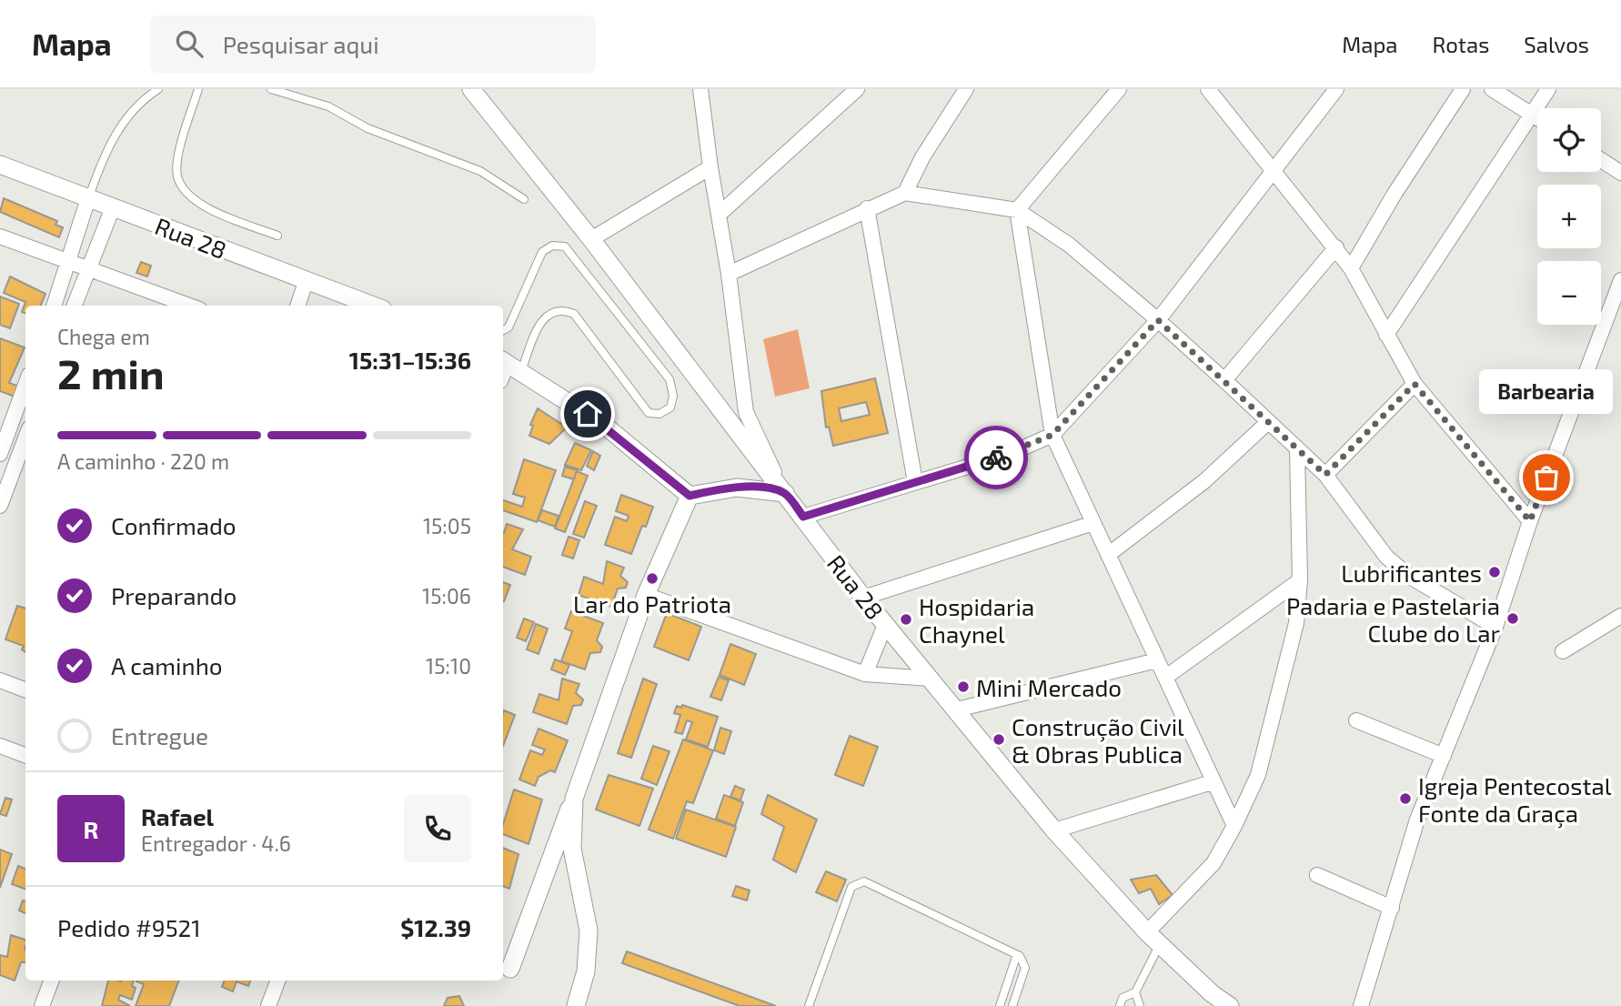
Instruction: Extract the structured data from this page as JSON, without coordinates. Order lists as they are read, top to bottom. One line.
{"streets":{"street":["Rua 28"]},"places":["Barbearia","Lubrificantes","Lar do Patriota","Padaria e Pastelaria Clube do Lar","Hospidaria Chaynel","Mini Mercado","Construção Civil & Obras Publica","Igreja Pentecostal Fonte da Graça"],"page":{"header":"Mapa","search":"Pesquisar aqui","nav":["Mapa","Rotas","Salvos"],"map_buttons":["+","−"],"heading":["2 min","Chega em","15:31–15:36"],"panel":["Rafael","Entregador · 4.6","Pedido #9521","$12.39"],"bubble":"Barbearia","bar":"A caminho · 220 m","list":[["Confirmado","15:05"],["Preparando","15:06"],["A caminho","15:10"],"Entregue"],"round":"R"}}
